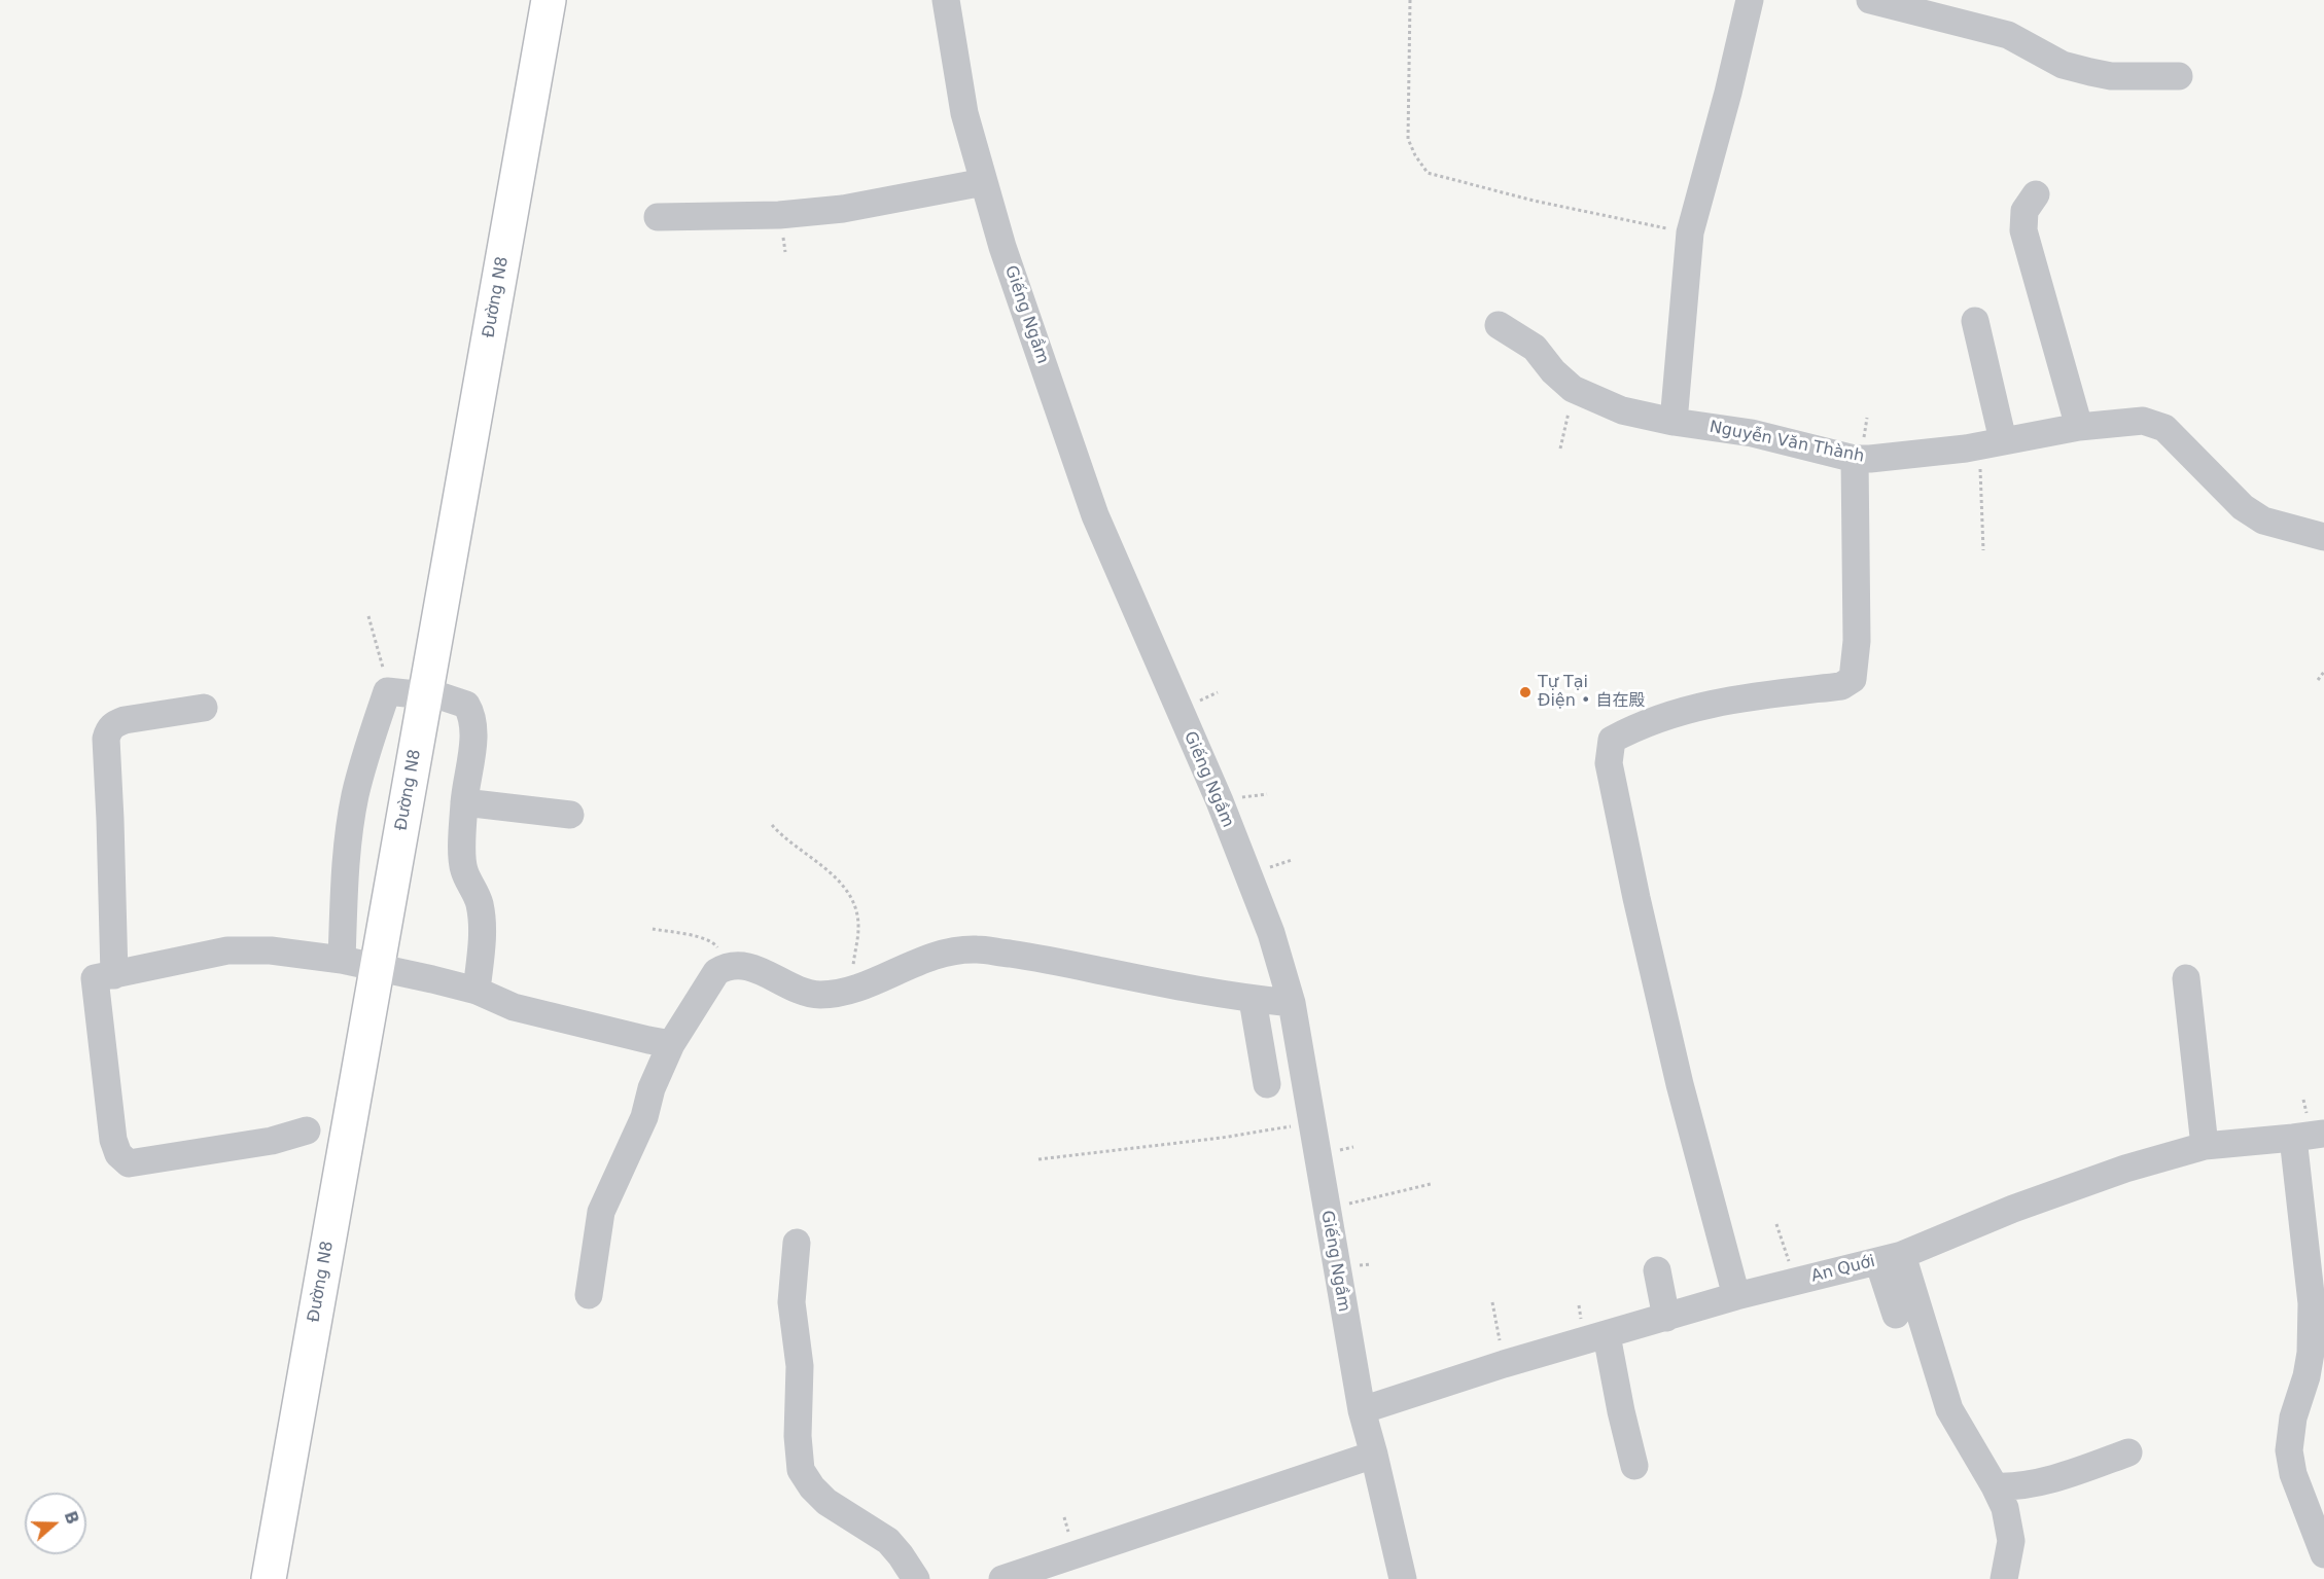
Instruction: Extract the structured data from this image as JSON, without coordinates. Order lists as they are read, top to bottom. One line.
{"streets":{"main road":["Đường N8"],"street":["Giếng Ngầm","Nguyễn Văn Thành","An Quới"]},"crossings":[["Giếng Ngầm","An Quới"]],"places":["Tự Tại Điện • 自在殿"],"north":"right"}
